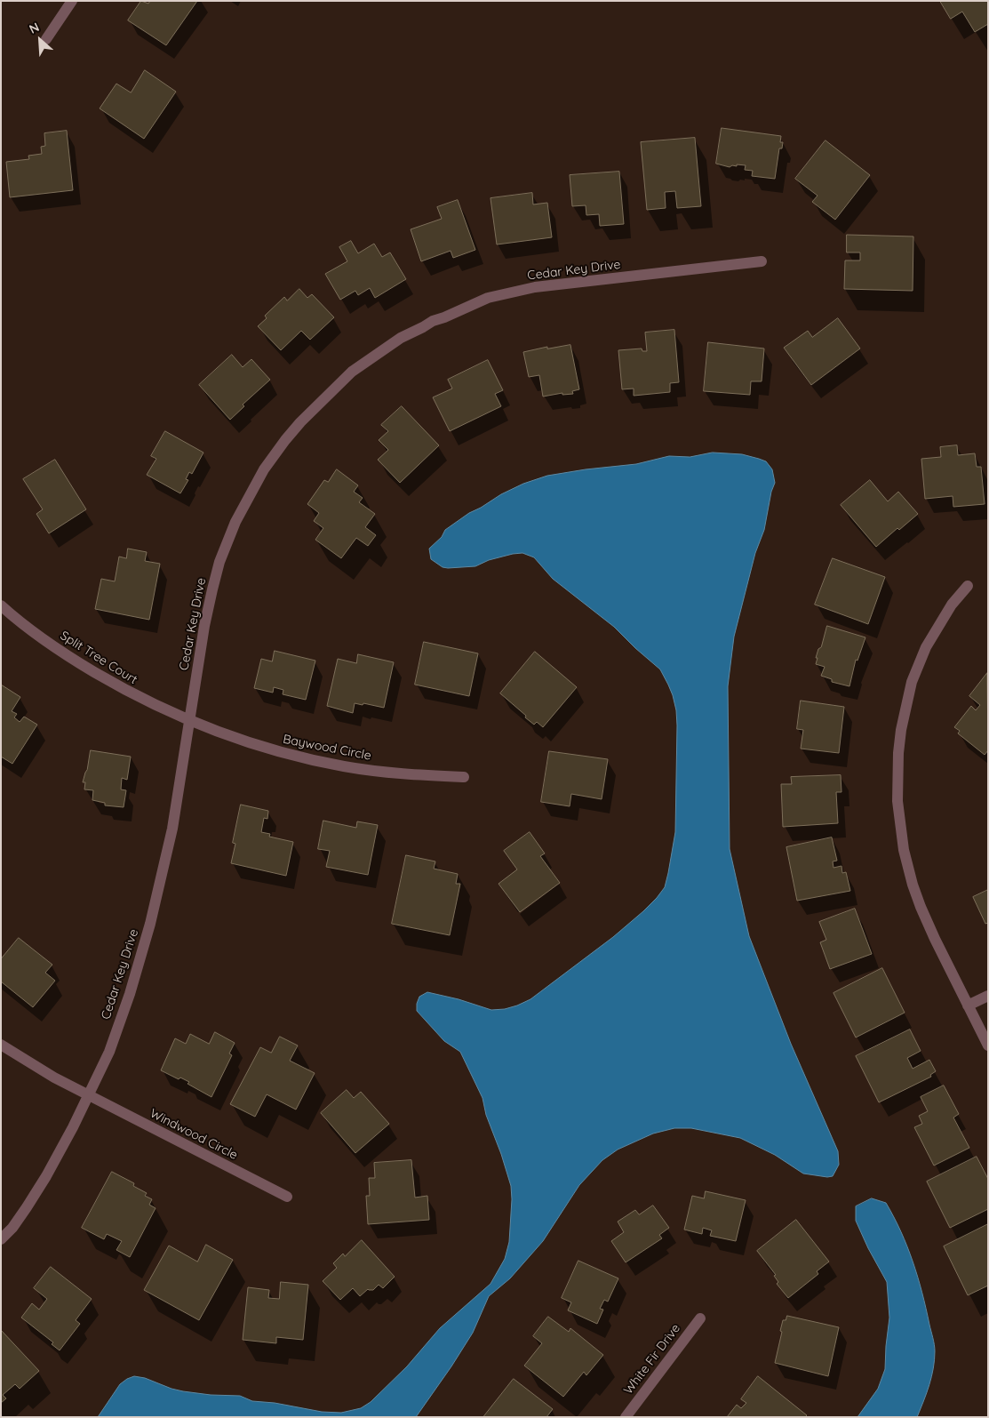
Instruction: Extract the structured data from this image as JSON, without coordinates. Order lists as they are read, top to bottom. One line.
{"streets":{"street":["Cedar Key Drive","Split Tree Court","Baywood Circle","Windwood Circle","White Fir Drive"]},"crossings":[["Cedar Key Drive","Split Tree Court"],["Cedar Key Drive","Baywood Circle"],["Cedar Key Drive","Windwood Circle"],["Split Tree Court","Baywood Circle"]],"north":"top left"}
